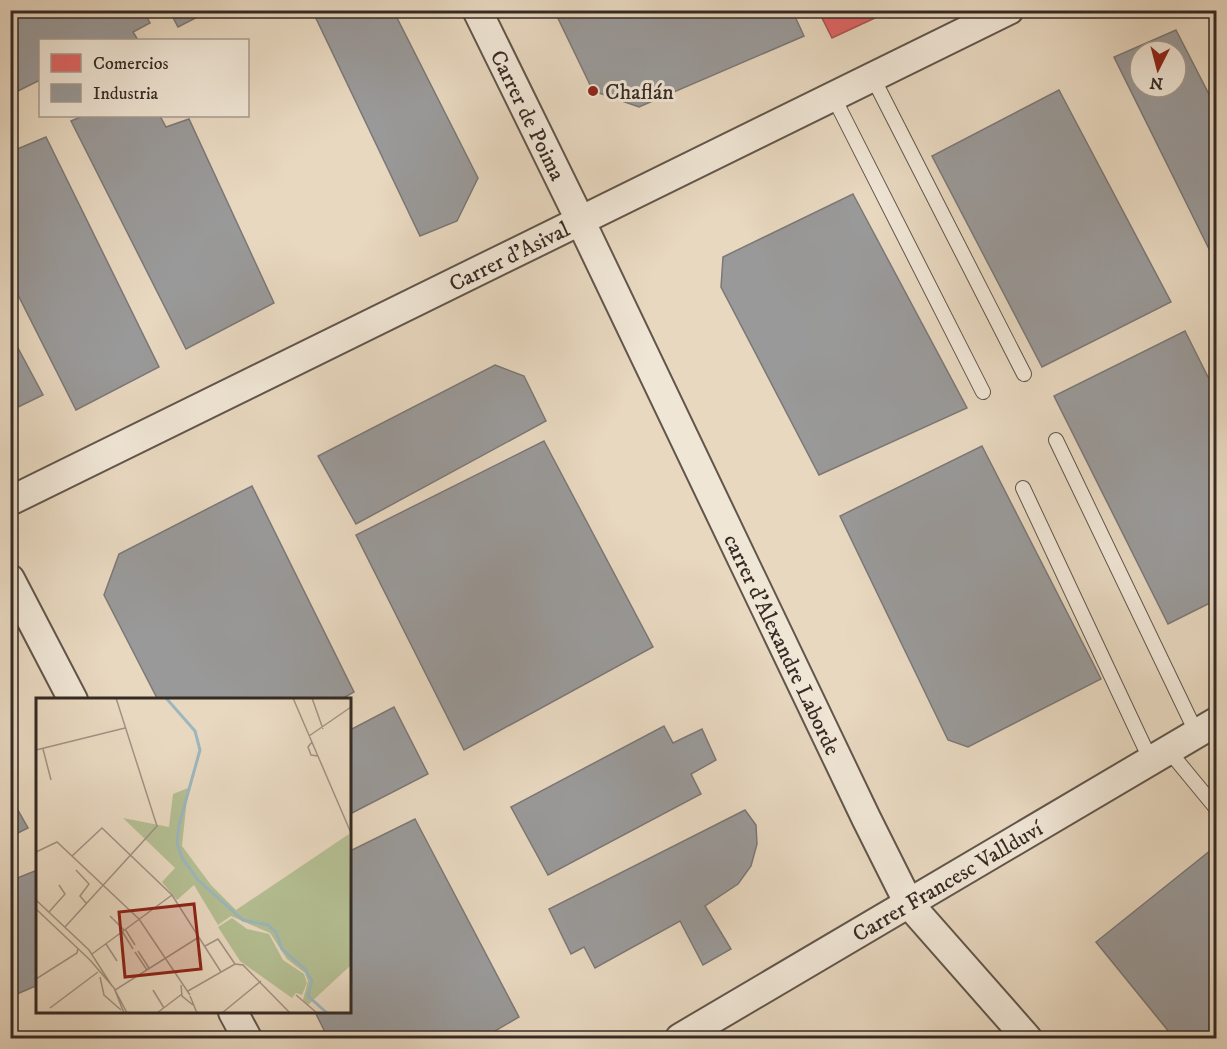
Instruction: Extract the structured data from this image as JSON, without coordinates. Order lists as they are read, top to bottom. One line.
{"streets":{"street":["Carrer de Poima","Carrer d'Asival","carrer d'Alexandre Laborde","Carrer Francesc Vallduví"]},"crossings":[["Carrer de Poima","Carrer d'Asival"],["Carrer de Poima","carrer d'Alexandre Laborde"],["Carrer d'Asival","carrer d'Alexandre Laborde"],["carrer d'Alexandre Laborde","Carrer Francesc Vallduví"]],"places":["Chaflán"],"legend":["Comercios","Industria"],"north":"bottom"}
